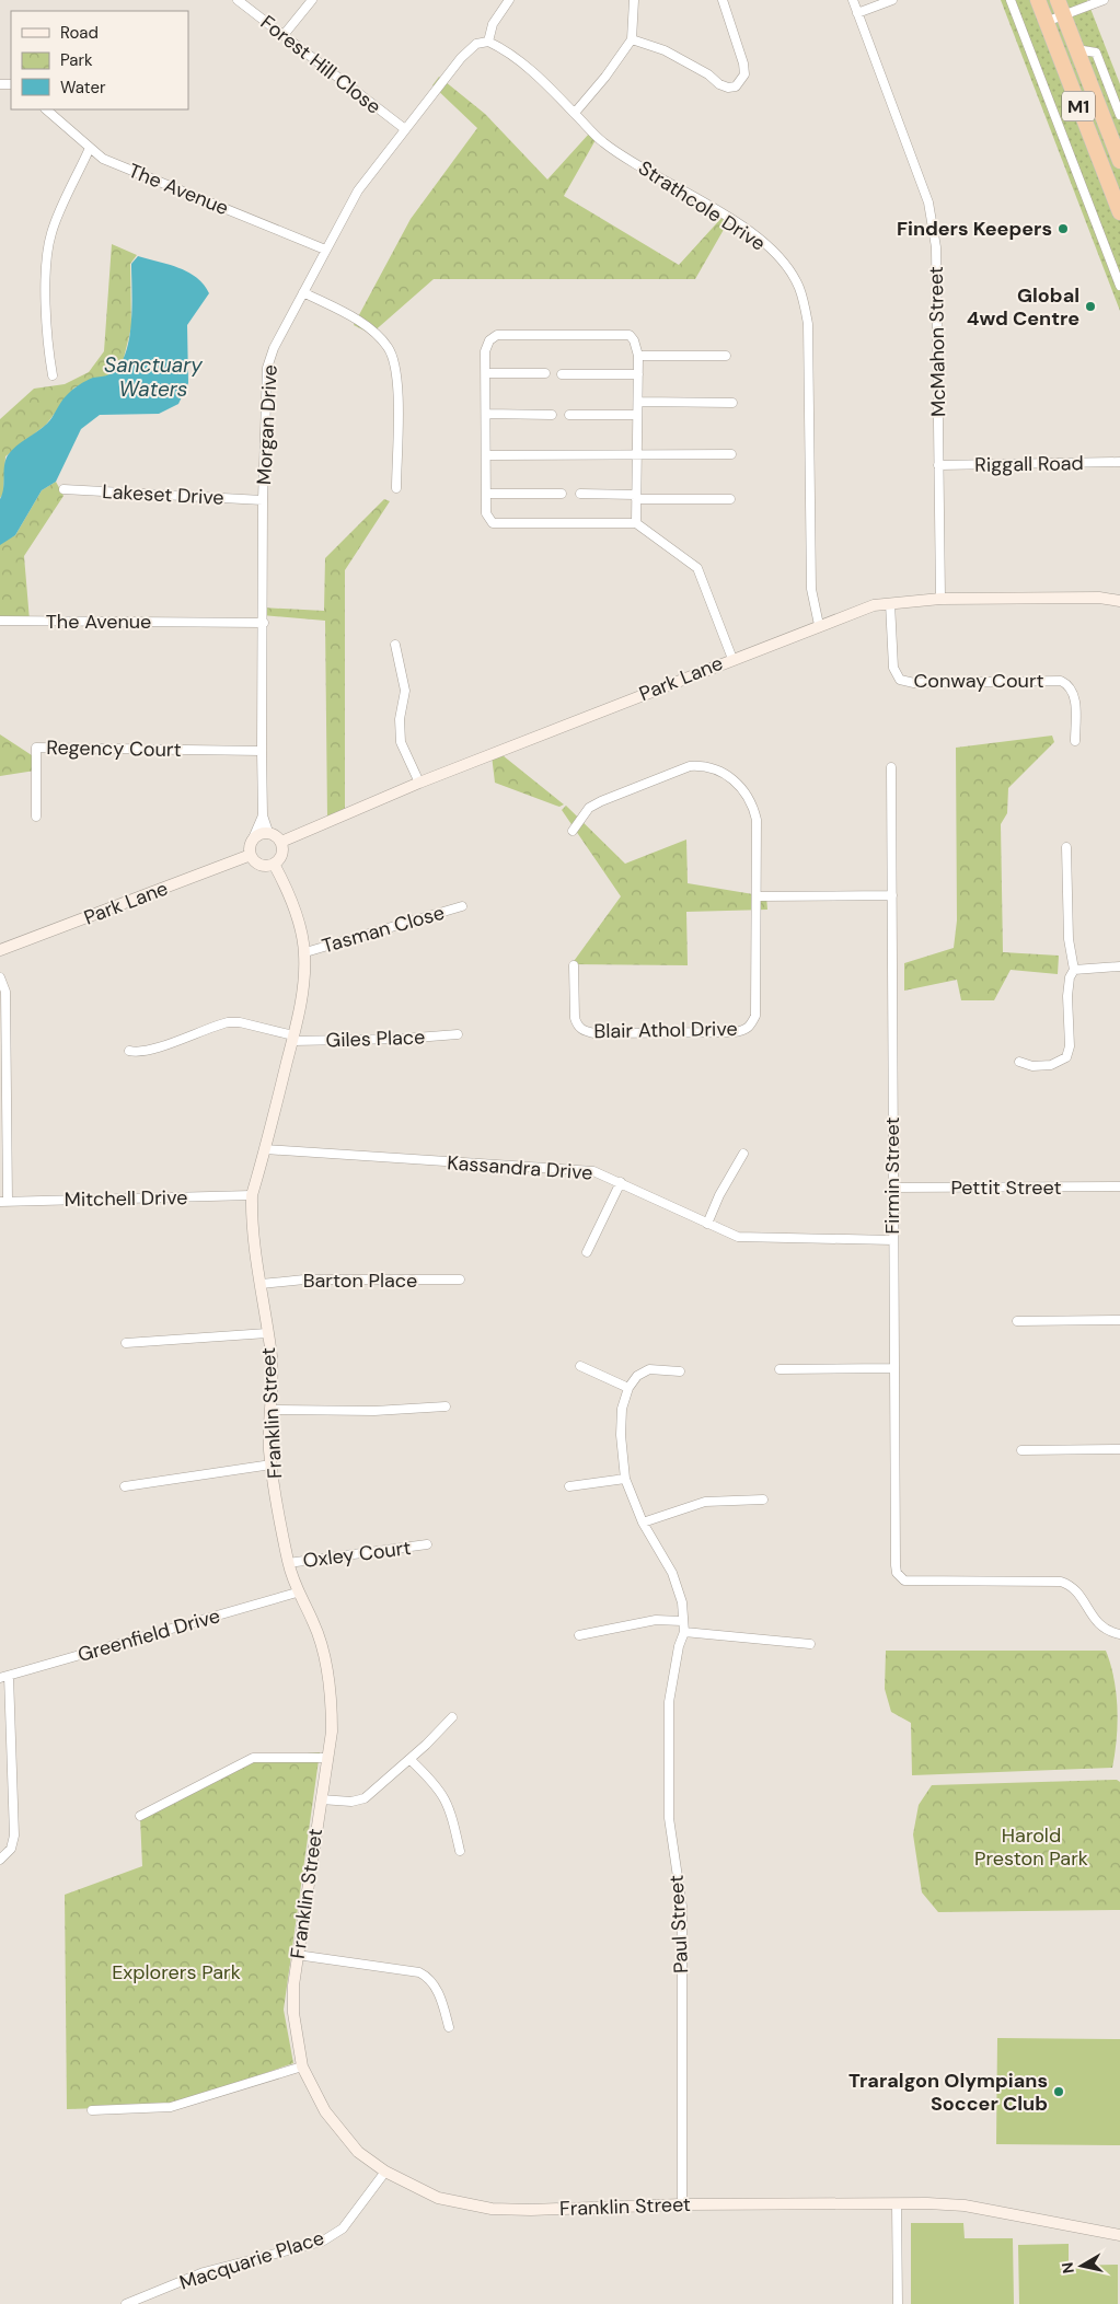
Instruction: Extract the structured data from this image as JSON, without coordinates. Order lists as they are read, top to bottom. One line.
{"streets":{"highway":["M1"],"street":["Forest Hill Close","The Avenue","Strathcole Drive","McMahon Street","Morgan Drive","Riggall Road","Lakeset Drive","Park Lane","Conway Court","Regency Court","Tasman Close","Blair Athol Drive","Giles Place","Kassandra Drive","Firmin Street","Pettit Street","Mitchell Drive","Barton Place","Franklin Street","Oxley Court","Greenfield Drive","Paul Street","Macquarie Place"]},"crossings":[["Forest Hill Close","Morgan Drive"],["The Avenue","Morgan Drive"],["Strathcole Drive","Morgan Drive"],["Strathcole Drive","Park Lane"],["McMahon Street","Riggall Road"],["McMahon Street","Park Lane"],["Morgan Drive","Lakeset Drive"],["Morgan Drive","Park Lane"],["Morgan Drive","Regency Court"],["Morgan Drive","Franklin Street"],["Park Lane","Conway Court"],["Park Lane","Franklin Street"],["Tasman Close","Franklin Street"],["Giles Place","Franklin Street"],["Kassandra Drive","Firmin Street"],["Kassandra Drive","Franklin Street"],["Firmin Street","Pettit Street"],["Mitchell Drive","Franklin Street"],["Barton Place","Franklin Street"],["Franklin Street","Oxley Court"],["Franklin Street","Greenfield Drive"],["Franklin Street","Paul Street"],["Franklin Street","Macquarie Place"]],"water":["Sanctuary Waters"],"parks":["Harold Preston Park","Explorers Park"],"places":["Finders Keepers","Global 4wd Centre","Traralgon Olympians Soccer Club"],"legend":["Road","Park","Water"],"north":"left"}
